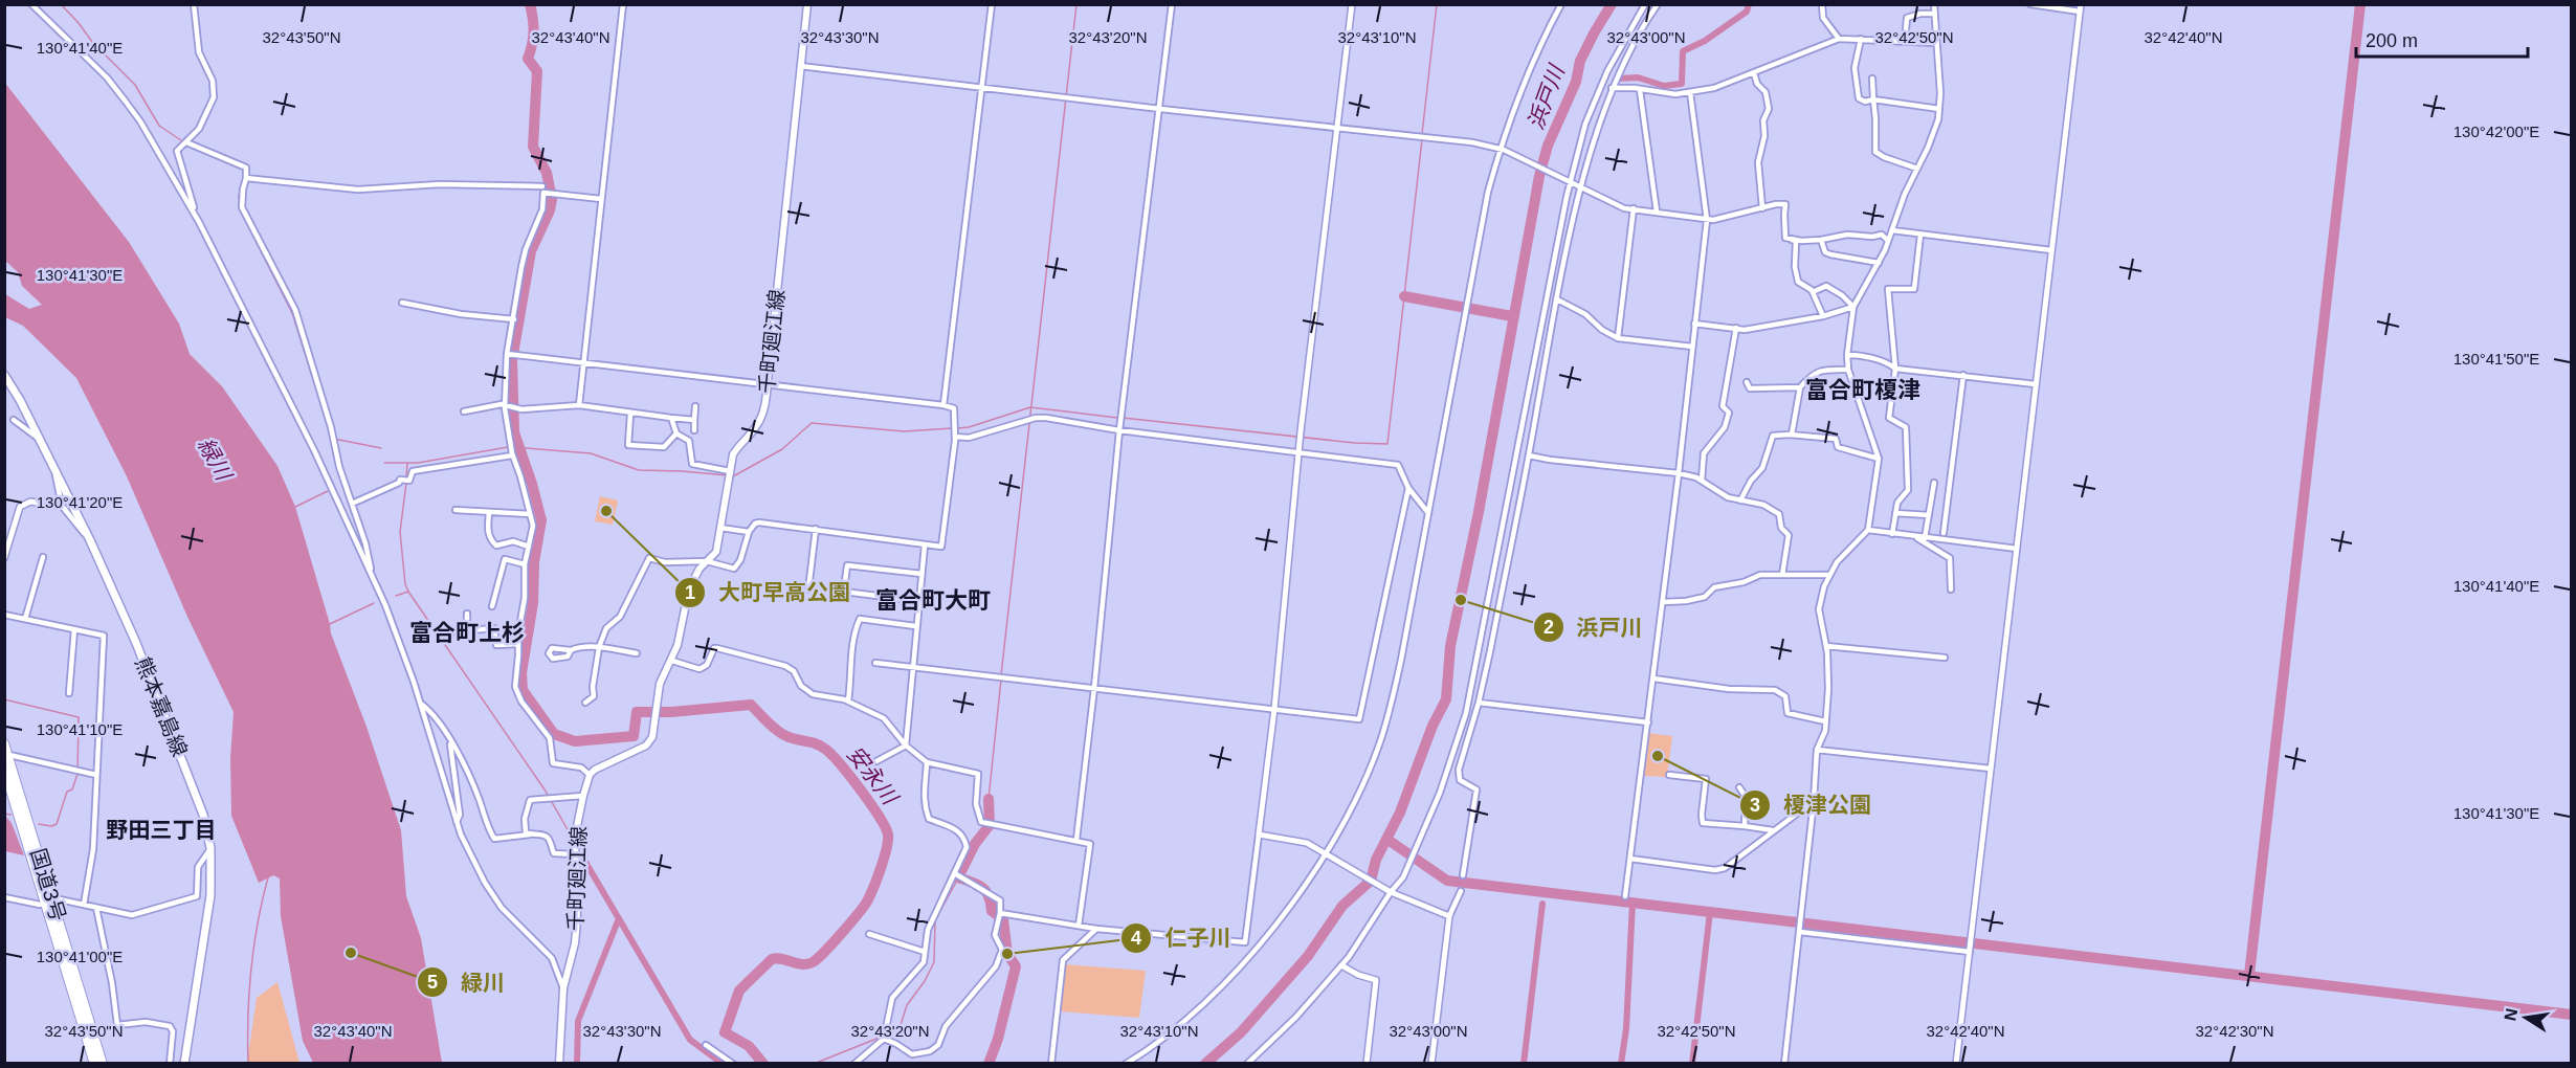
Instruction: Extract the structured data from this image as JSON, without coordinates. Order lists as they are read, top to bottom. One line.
{"streets":{"highway":["国道3号"],"main road":["千町廻江線","熊本嘉島線"]},"districts":["富合町榎津","富合町大町","富合町上杉","野田三丁目"],"water":["浜戸川","緑川","安永川"],"places":["大町早高公園","浜戸川","榎津公園","緑川","仁子川"],"scale_bar":"200 m","north":"left","coordinates":["32°43'50\"N","32°43'40\"N","32°43'30\"N","32°43'20\"N","32°43'10\"N","32°43'00\"N","32°42'50\"N","32°42'40\"N","130°41'40\"E","130°42'00\"E","130°41'30\"E","130°41'50\"E","130°41'20\"E","130°41'10\"E","130°41'00\"E","32°42'30\"N"]}
